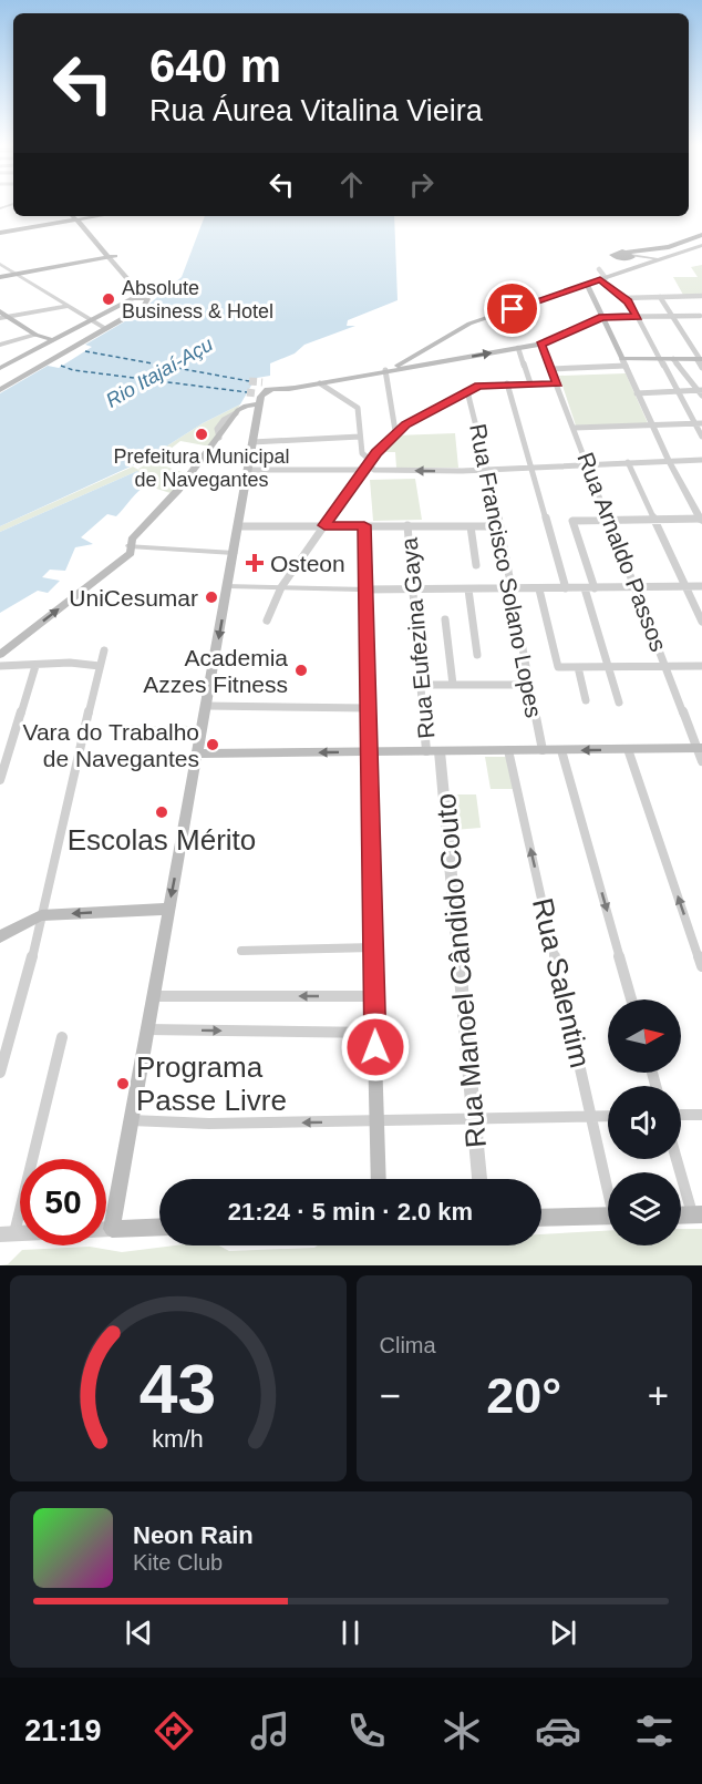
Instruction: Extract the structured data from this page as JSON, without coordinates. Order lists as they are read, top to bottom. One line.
{"streets":{"street":["Rua Arnaldo Passos","Rua Francisco Solano Lopes","Rua Eufezina Gaya","Rua Manoel Cândido Couto","Rua Salentim"]},"crossings":[["Rua Eufezina Gaya","Rua Manoel Cândido Couto"]],"water":["Rio Itajaí-Açu"],"places":{"other":["Absolute Business & Hotel","Prefeitura Municipal de Navegantes","UniCesumar","Academia Azzes Fitness","Vara do Trabalho de Navegantes","Escolas Mérito","Programa Passe Livre"],"health":["Osteon"]},"north":"right","page":{"turn":["640 m","Rua Áurea Vitalina Vieira"],"limit":"50","trip":"21:24 · 5 min · 2.0 km","tile":"Clima","heat":["−","20°","+"],"song":["Neon Rain","Kite Club"],"tabs":"21:19","gauge":["43","km/h"]}}
